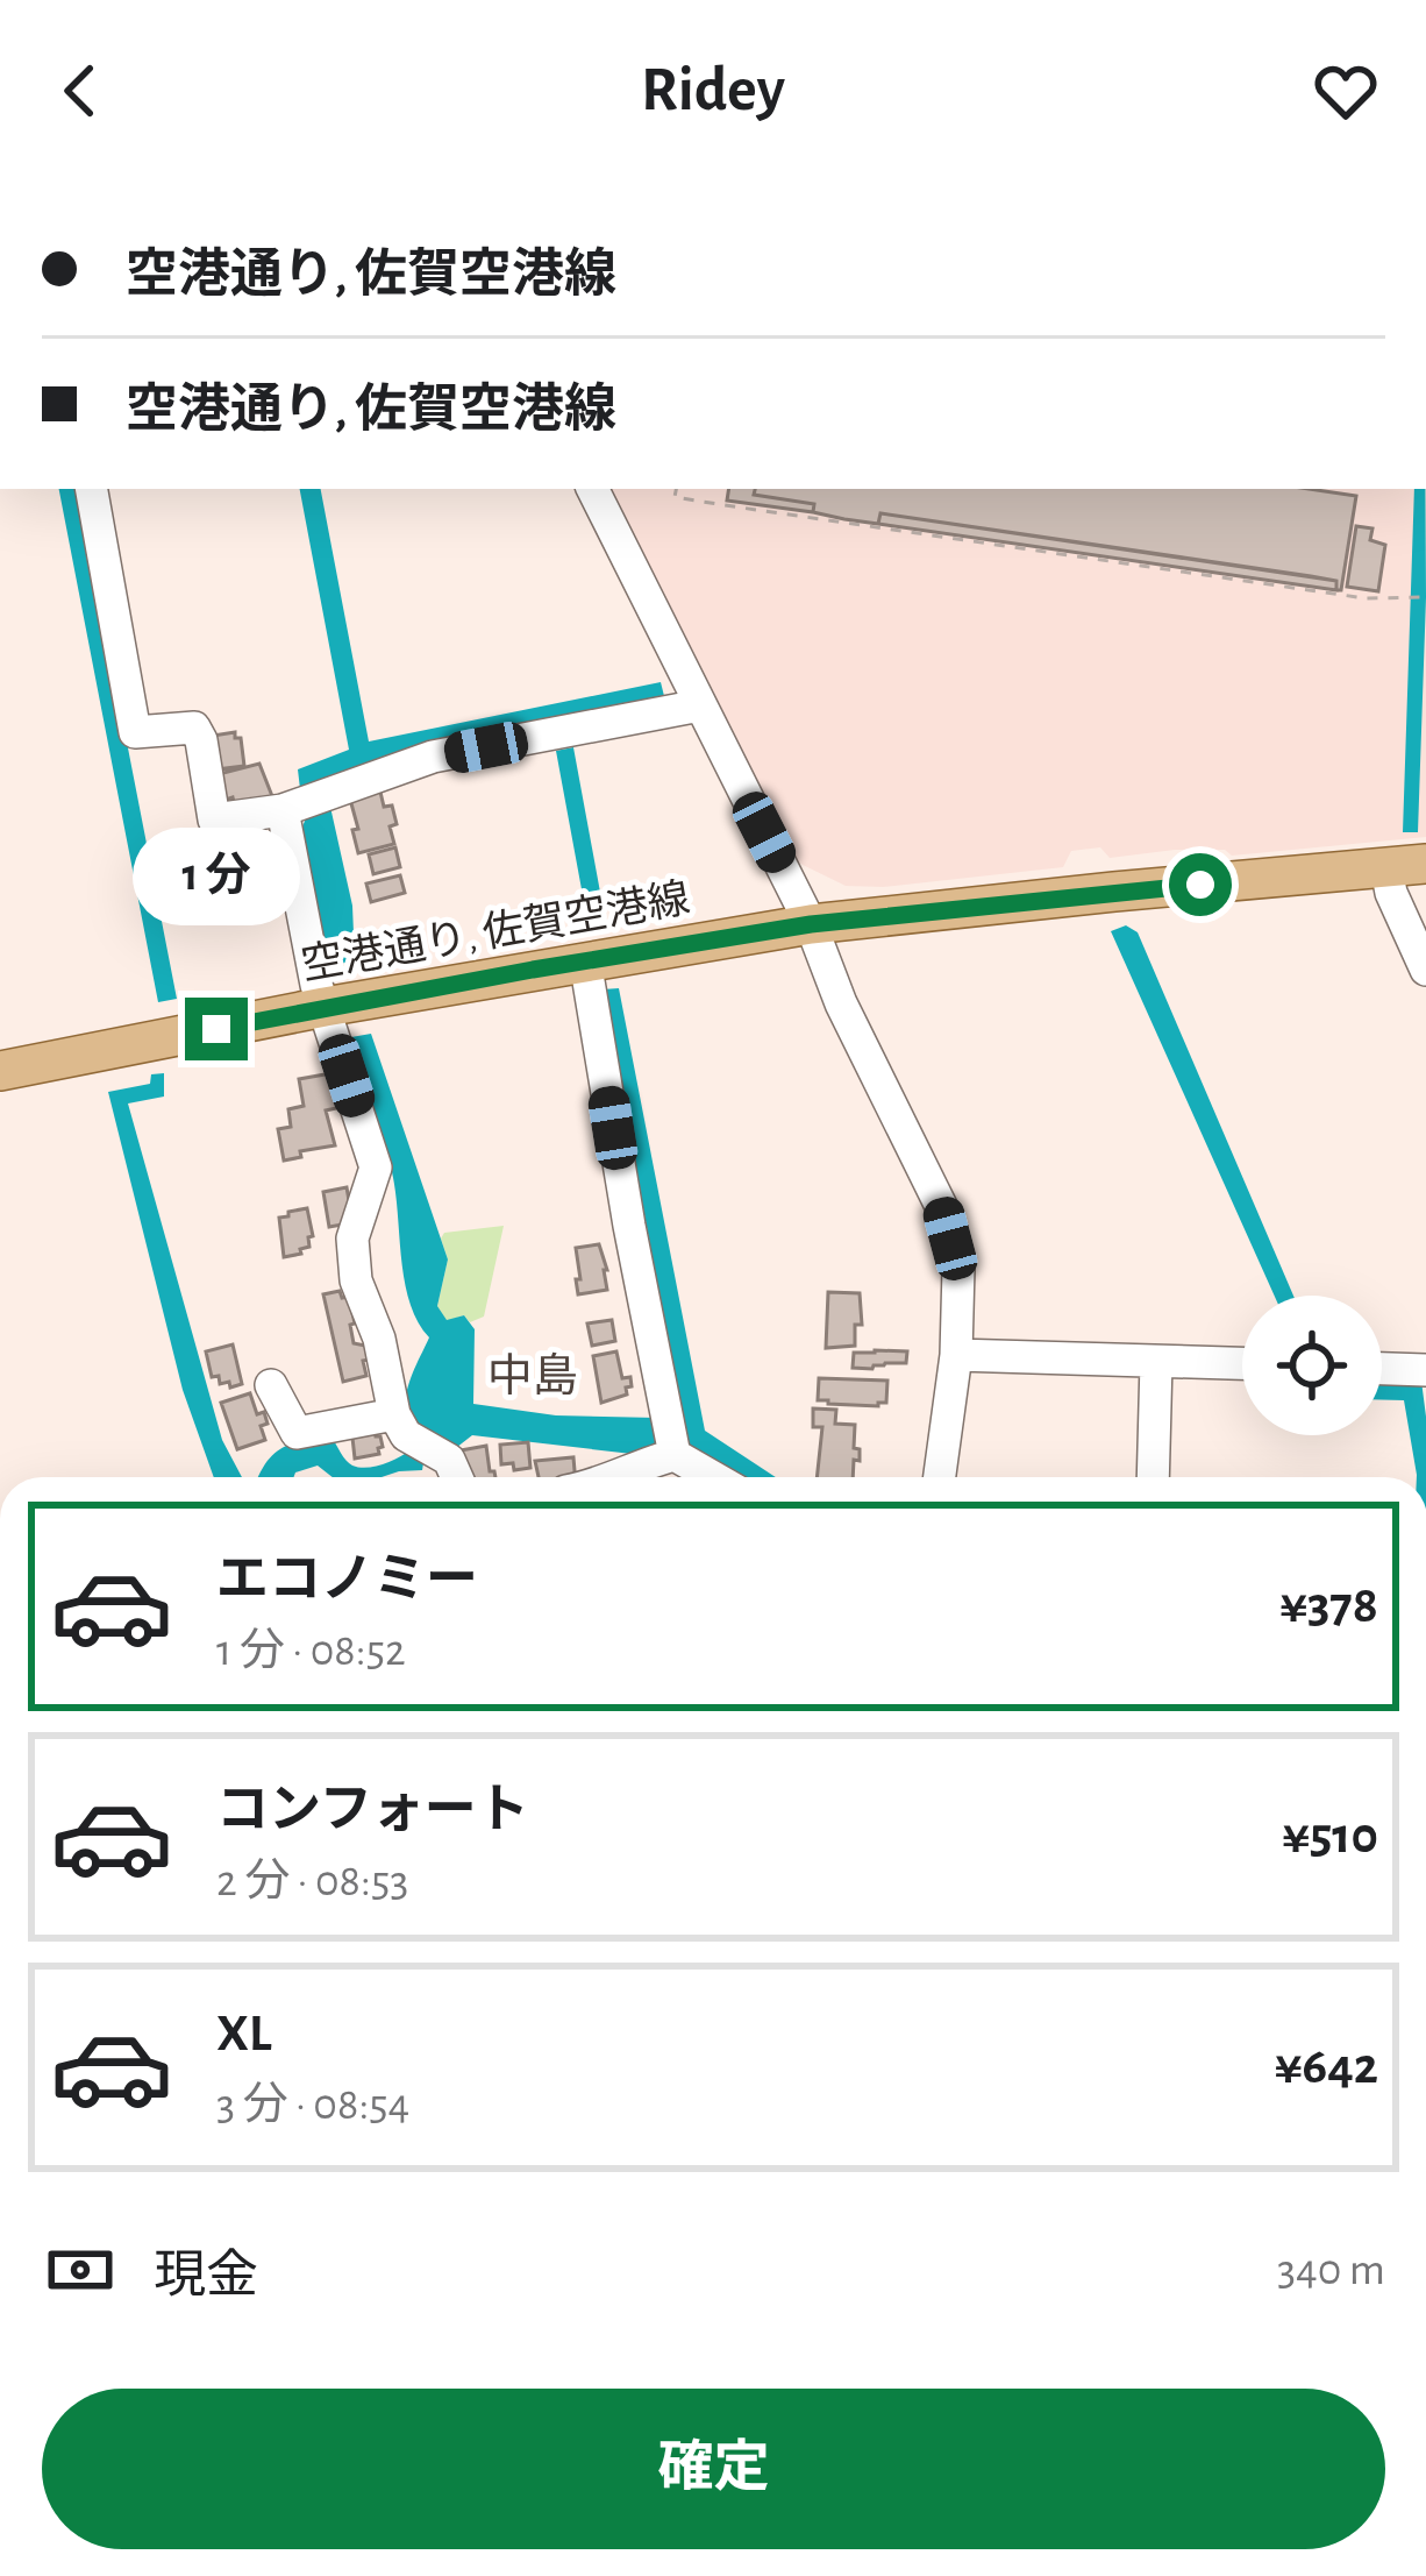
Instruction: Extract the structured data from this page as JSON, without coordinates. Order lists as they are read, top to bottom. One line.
{"streets":{"main road":["空港通り, 佐賀空港線"]},"districts":["中島"],"page":{"header":"Ridey","banner":["空港通り, 佐賀空港線","空港通り, 佐賀空港線"],"bubble":"1 分","list":[{"name":"エコノミー","note":"1 分 · 08:52","value":"¥378"},{"name":"コンフォート","note":"2 分 · 08:53","value":"¥510"},{"name":"XL","note":"3 分 · 08:54","value":"¥642"}],"pay":["現金","340 m"],"buttons":"確定"}}
